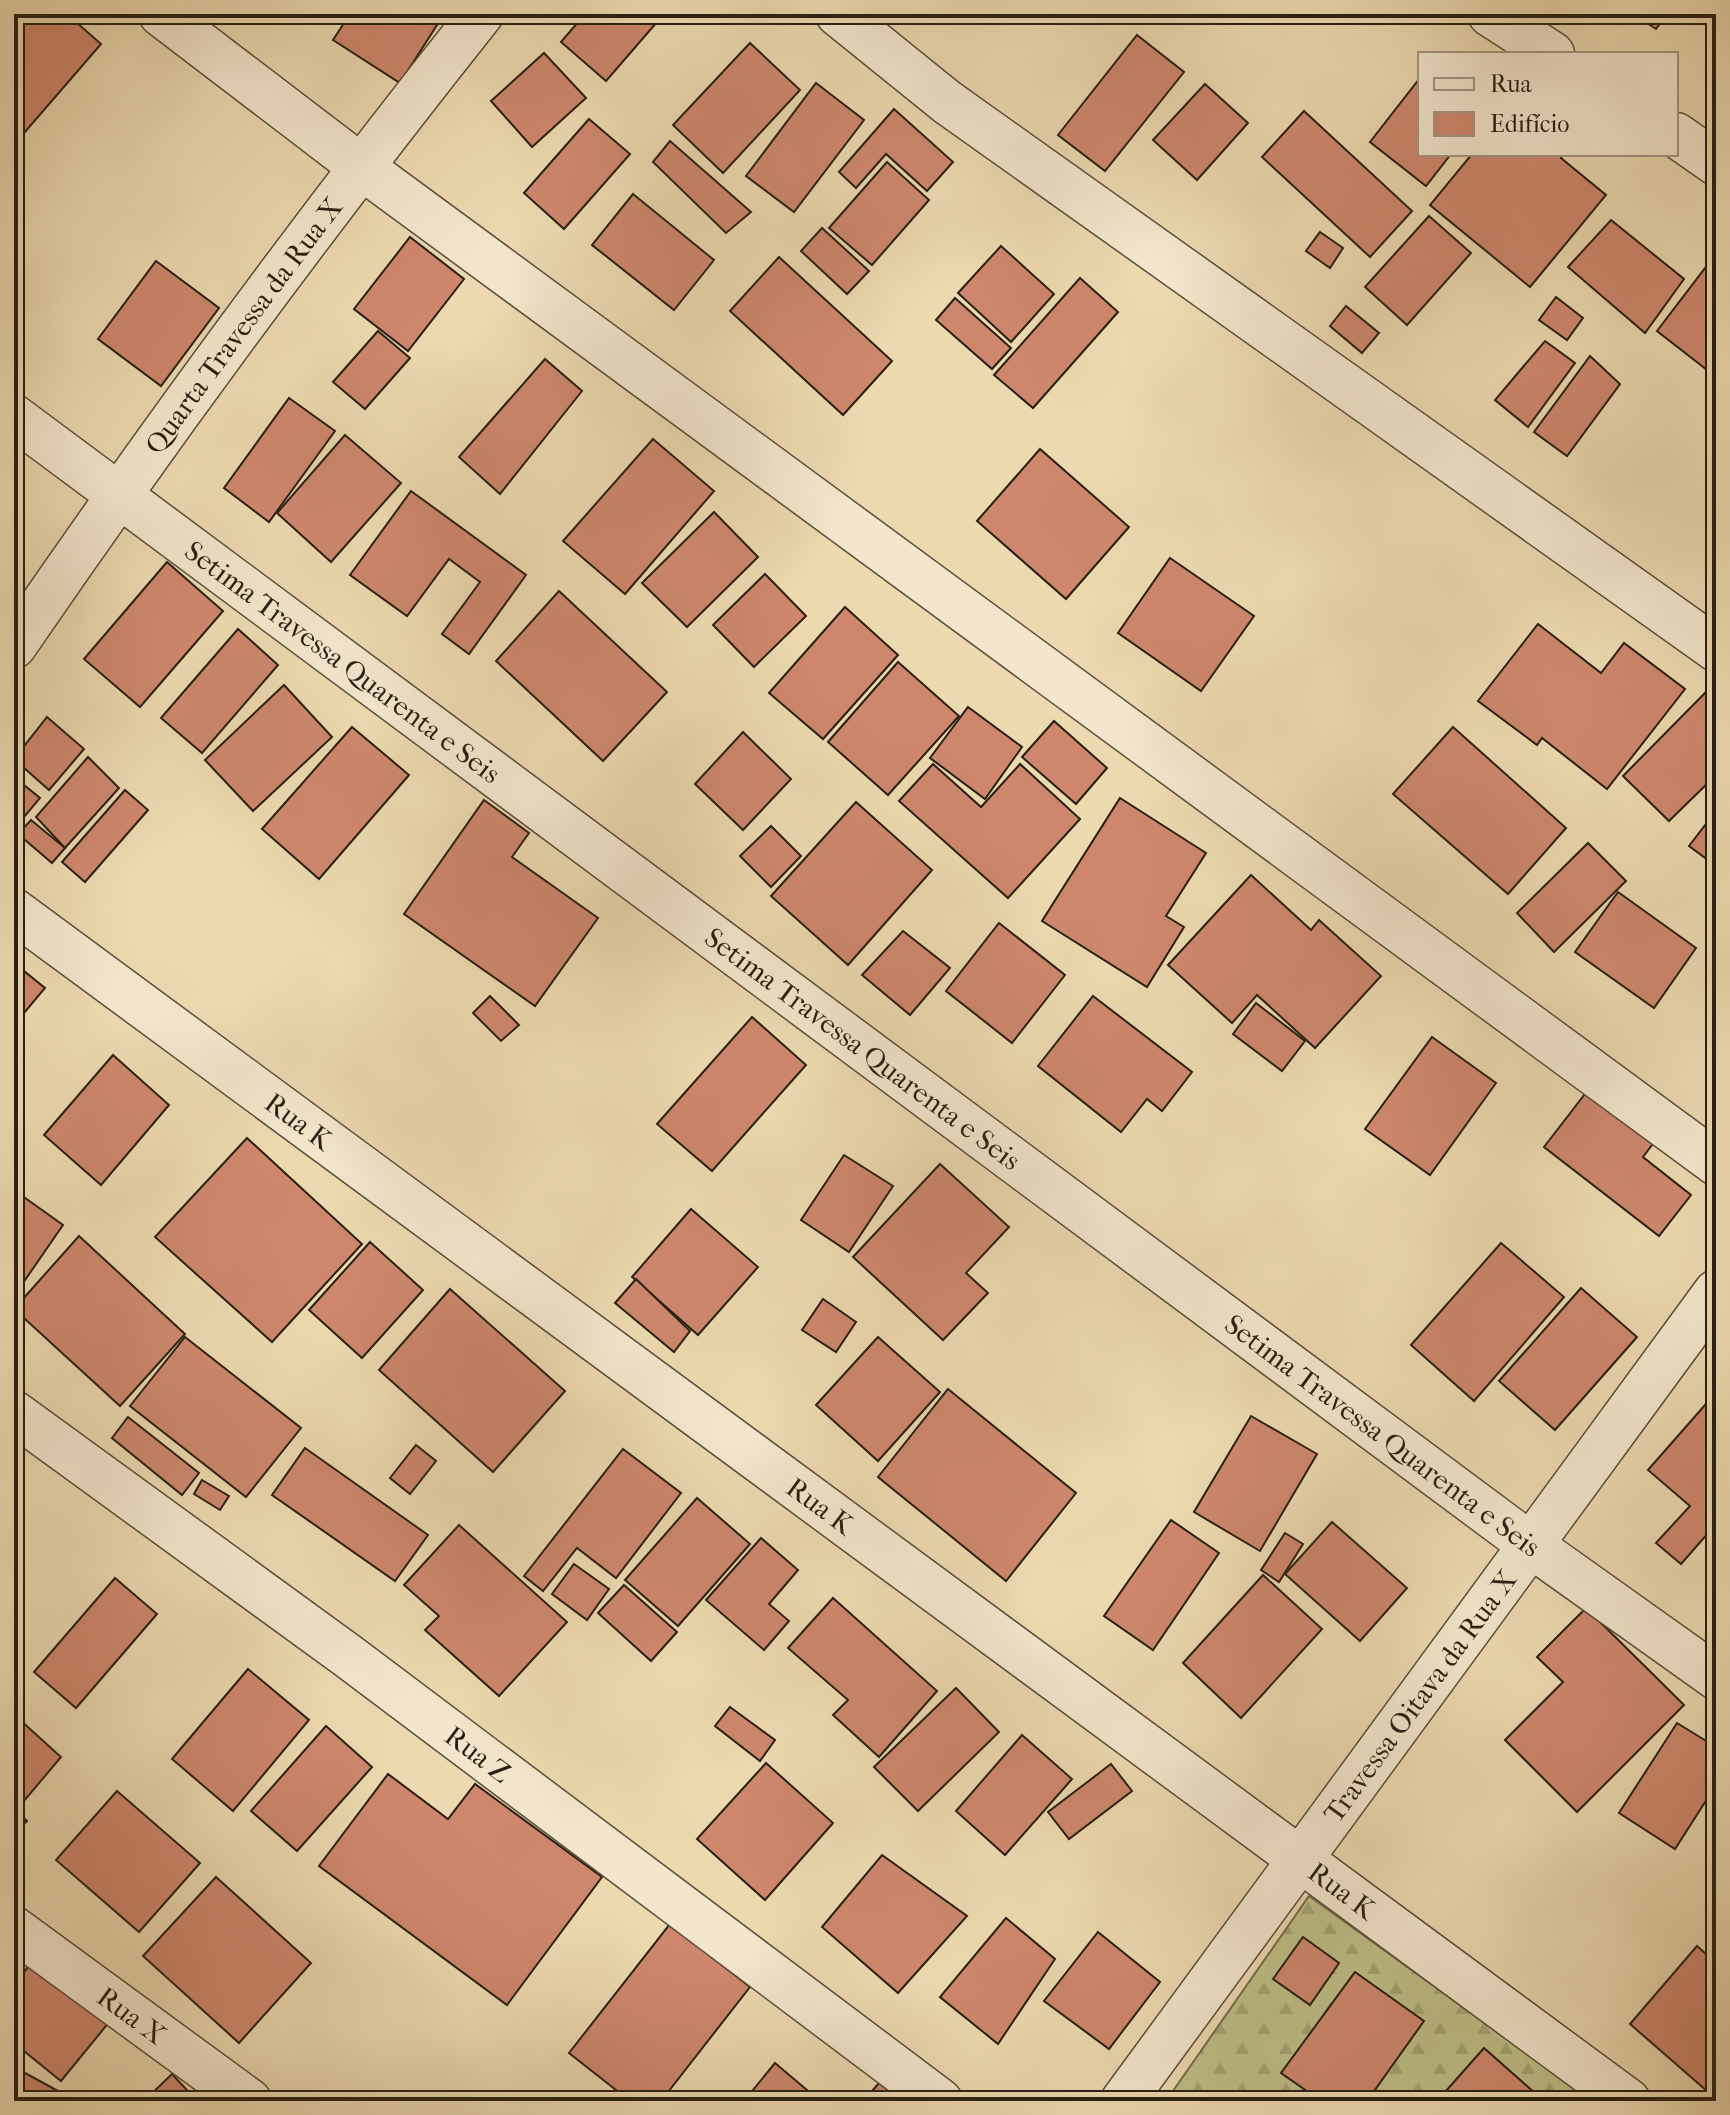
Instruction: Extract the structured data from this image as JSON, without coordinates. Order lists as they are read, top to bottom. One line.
{"streets":{"street":["Quarta Travessa da Rua X","Setima Travessa Quarenta e Seis","Rua K","Travessa Oitava da Rua X","Rua Z","Rua X"]},"crossings":[["Quarta Travessa da Rua X","Setima Travessa Quarenta e Seis"],["Setima Travessa Quarenta e Seis","Travessa Oitava da Rua X"],["Rua K","Travessa Oitava da Rua X"]],"legend":["Rua","Edifício"]}
